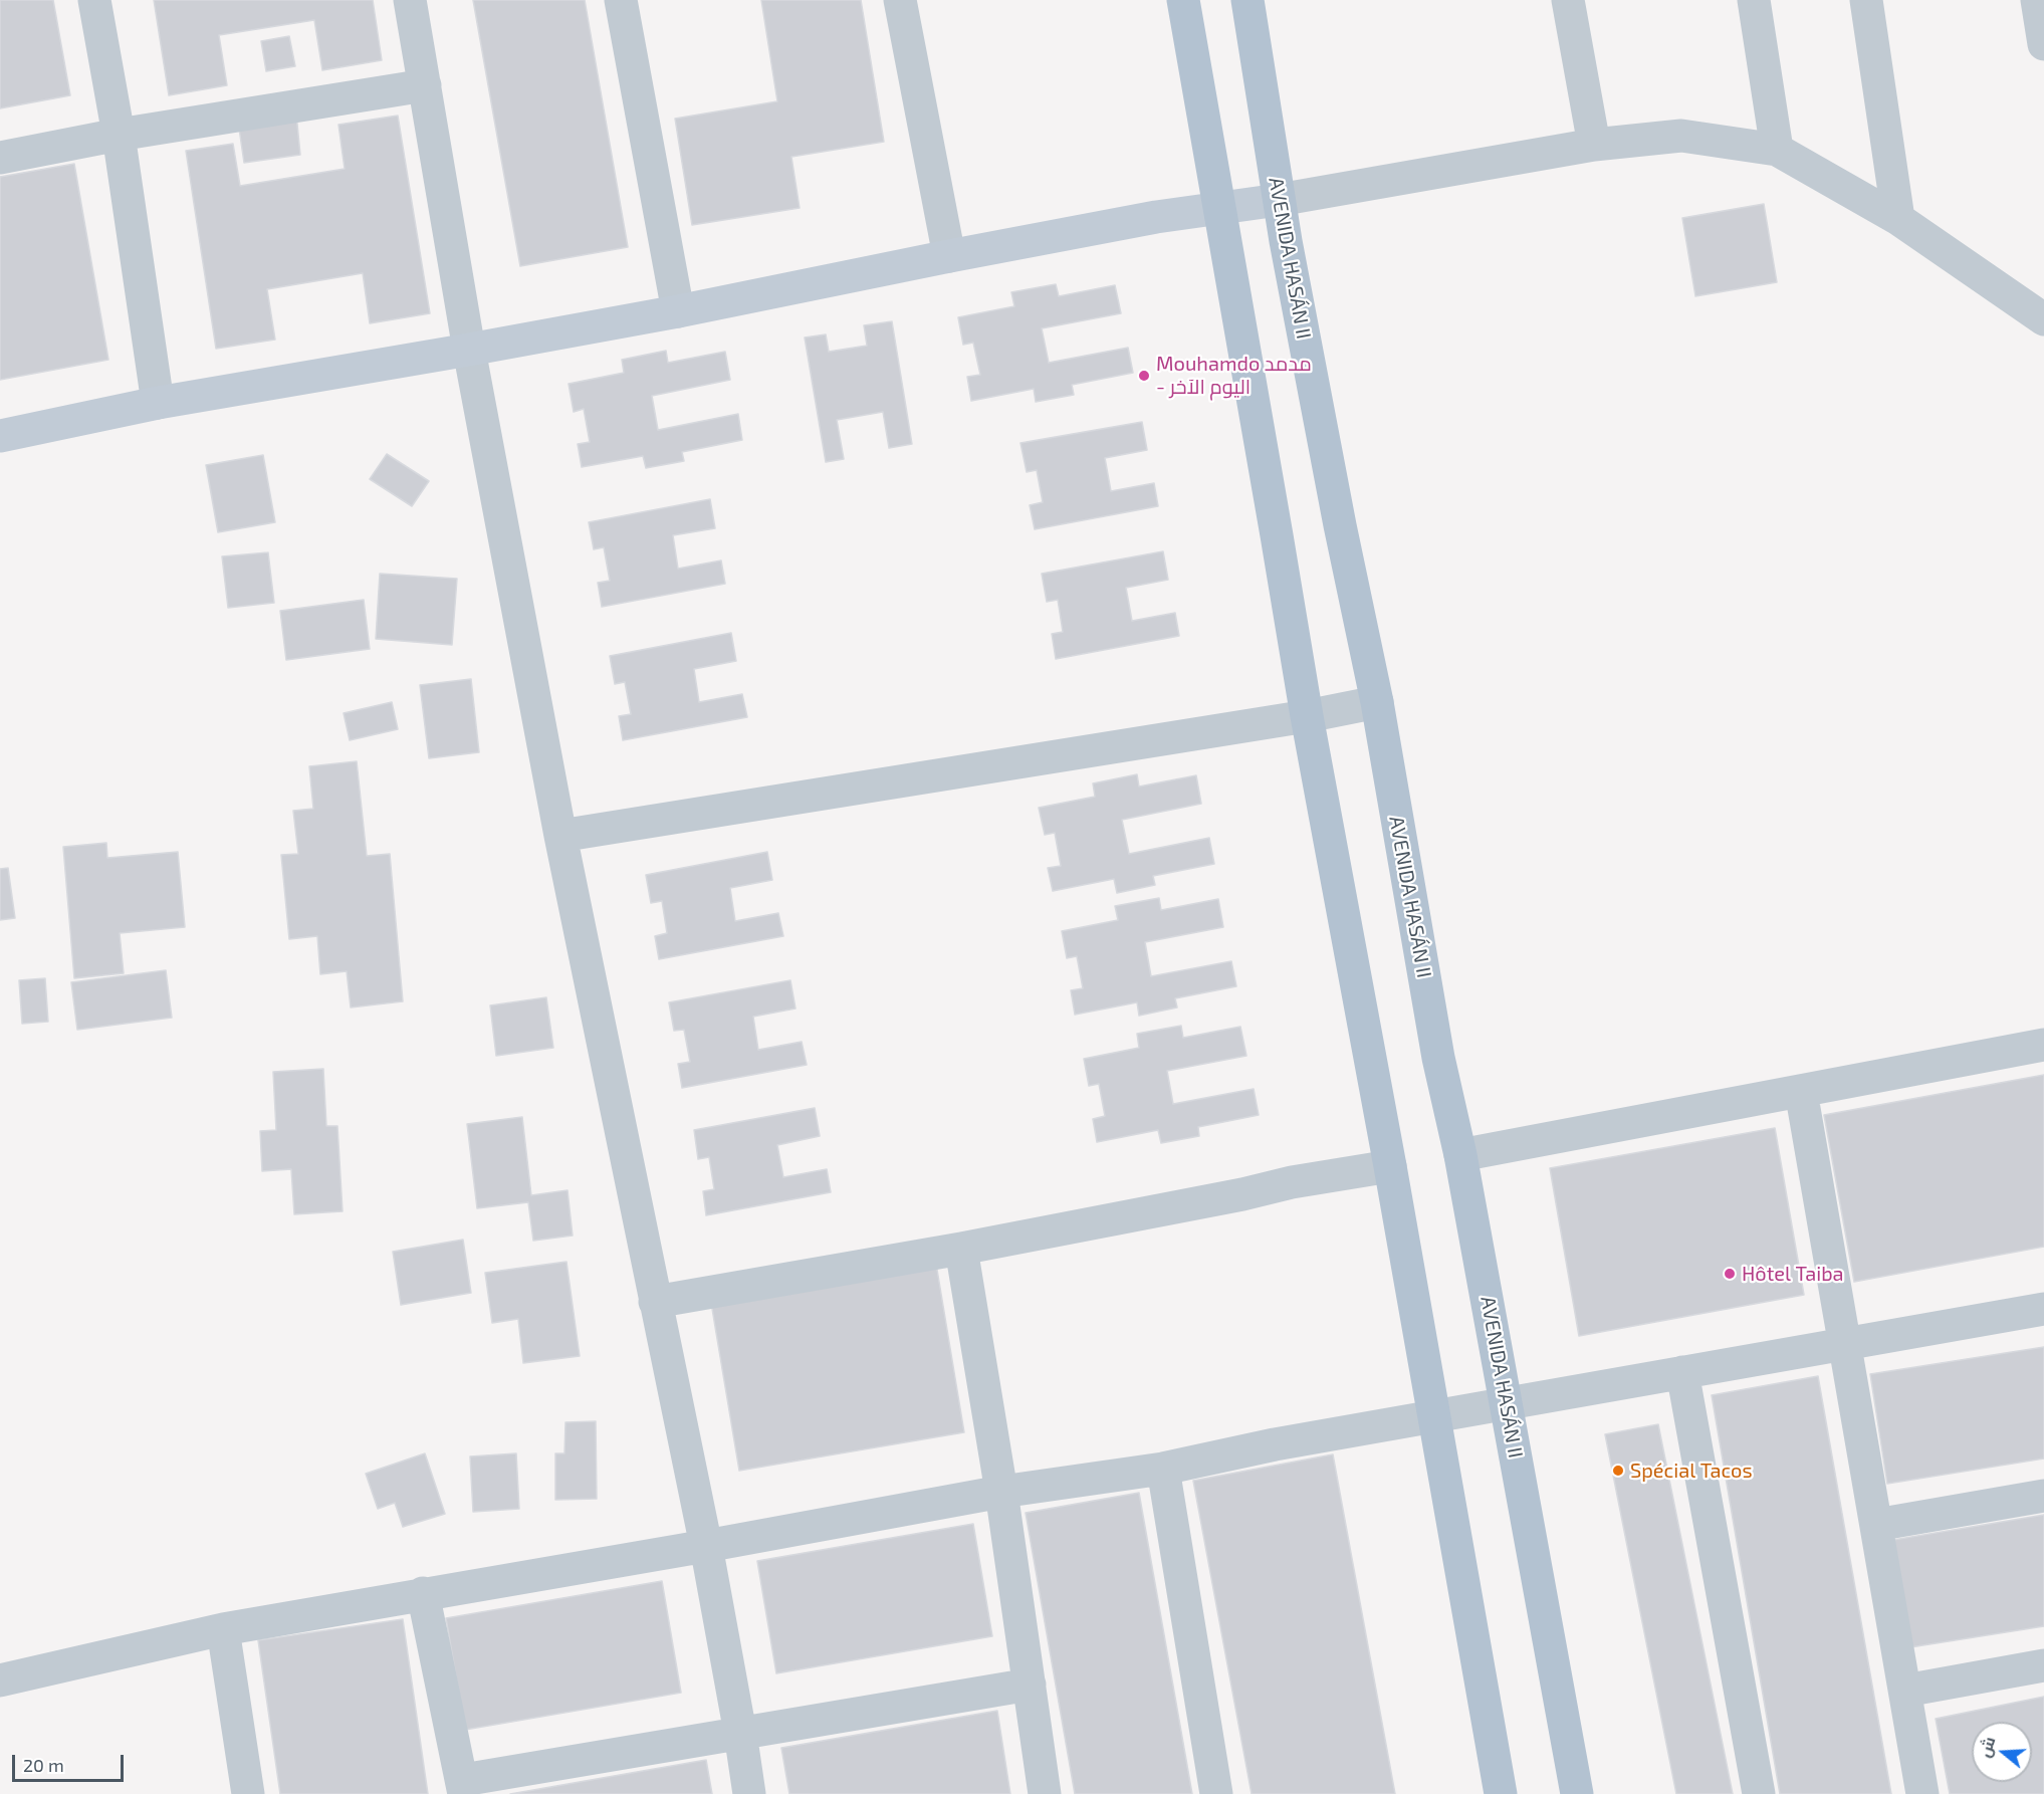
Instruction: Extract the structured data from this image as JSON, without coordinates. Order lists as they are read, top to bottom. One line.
{"streets":{"main road":["AVENIDA HASÁN II"]},"places":["Mouhamdo مدمد - اليوم الآخر","Hôtel Taiba","Spécial Tacos"],"scale_bar":"20 m","north":"left"}
